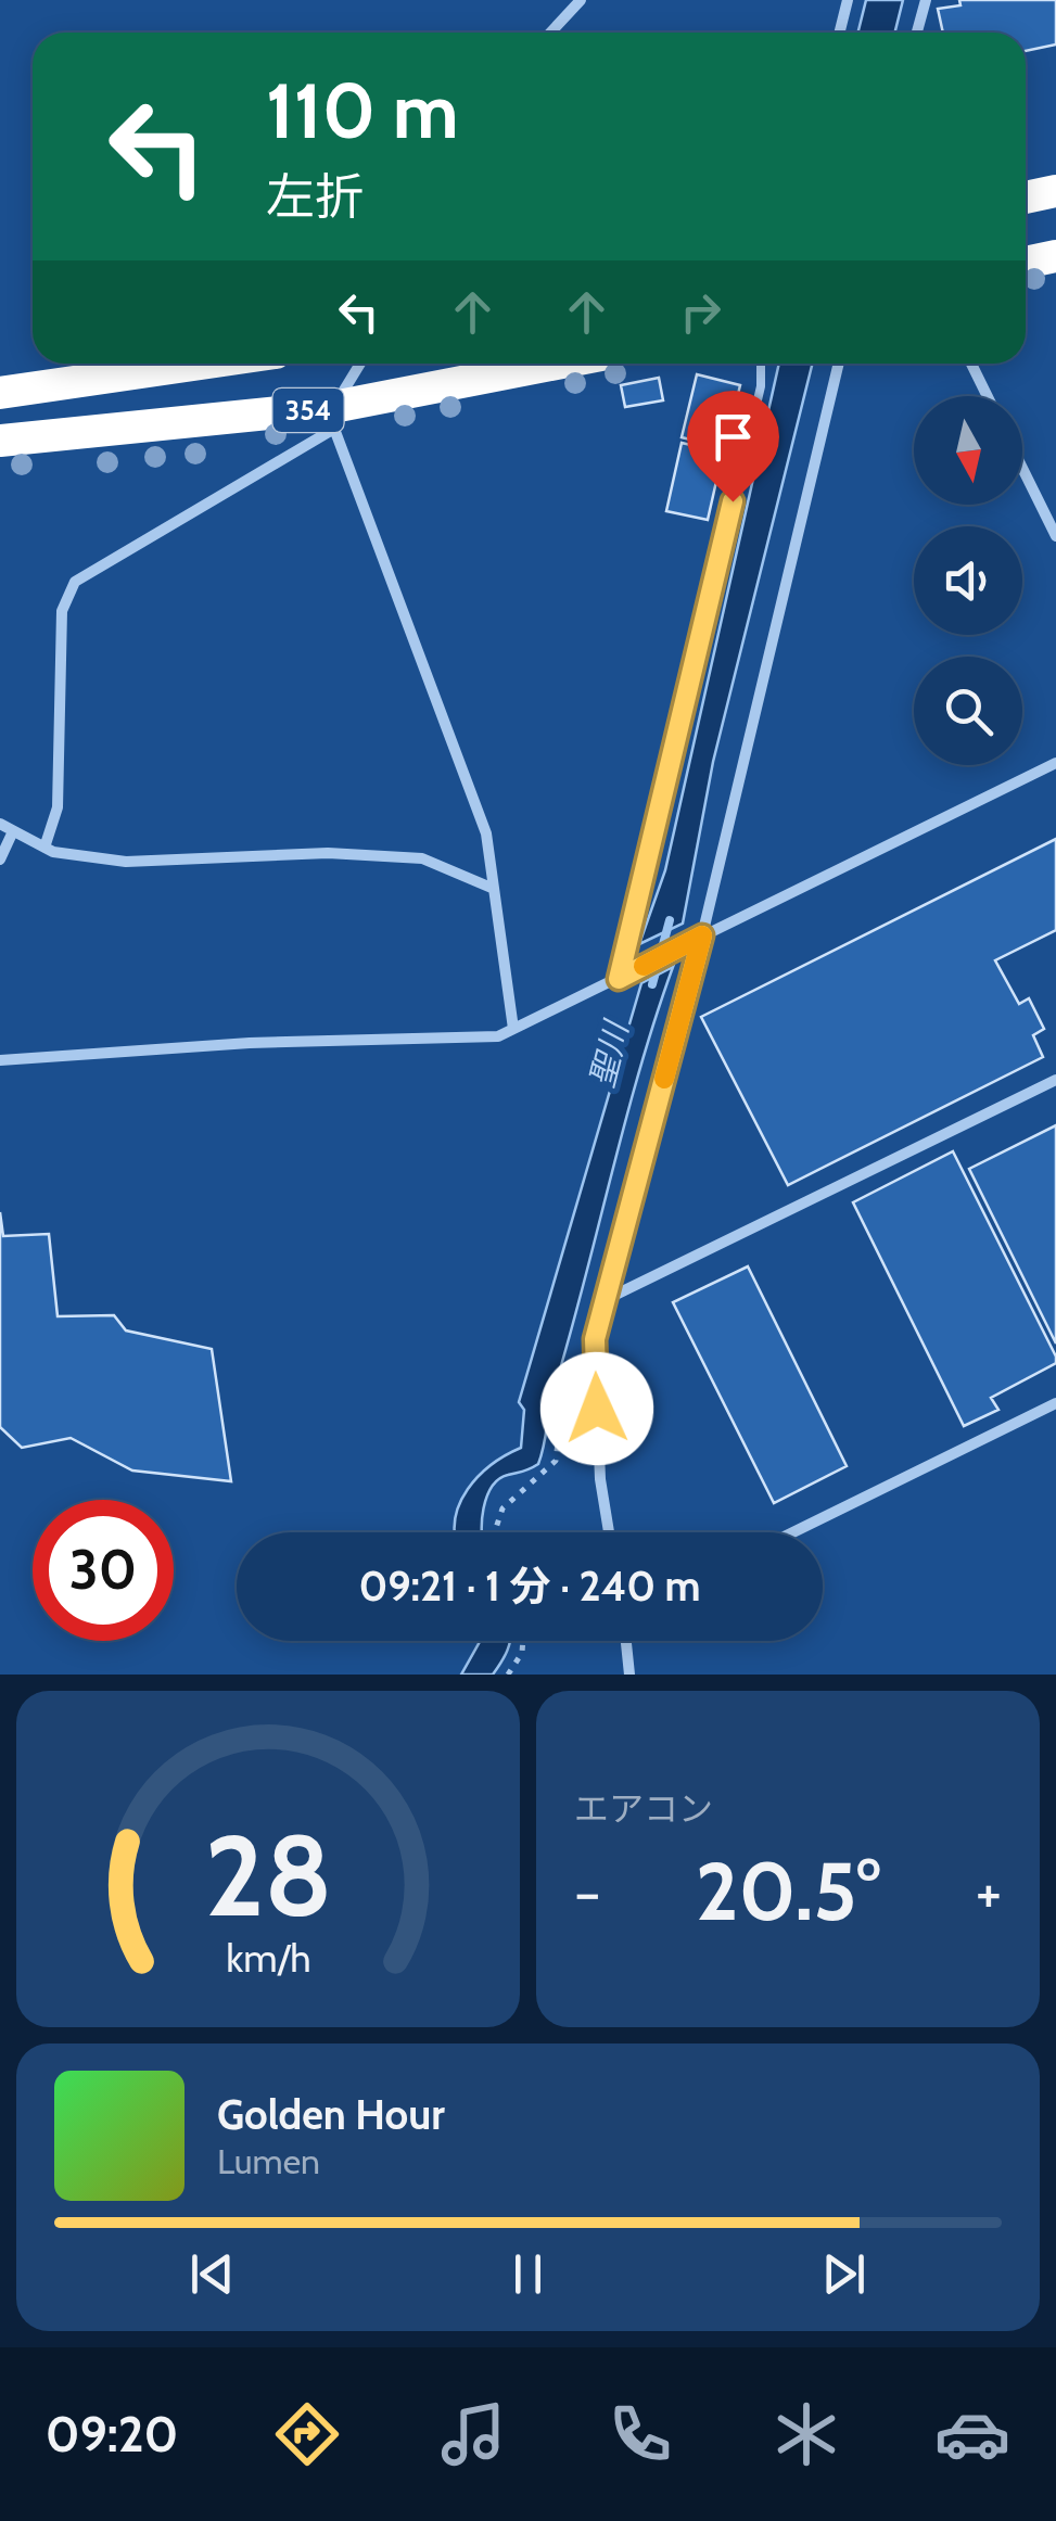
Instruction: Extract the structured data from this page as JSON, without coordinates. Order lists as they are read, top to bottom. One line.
{"streets":{"highway":["354"]},"water":["聖川"],"north":"bottom","page":{"turn":["110 m","左折"],"limit":"30","trip":"09:21 · 1 分 · 240 m","tile":"エアコン","heat":["−","20.5°","+"],"song":["Golden Hour","Lumen"],"tabs":"09:20","gauge":["28","km/h"]}}
